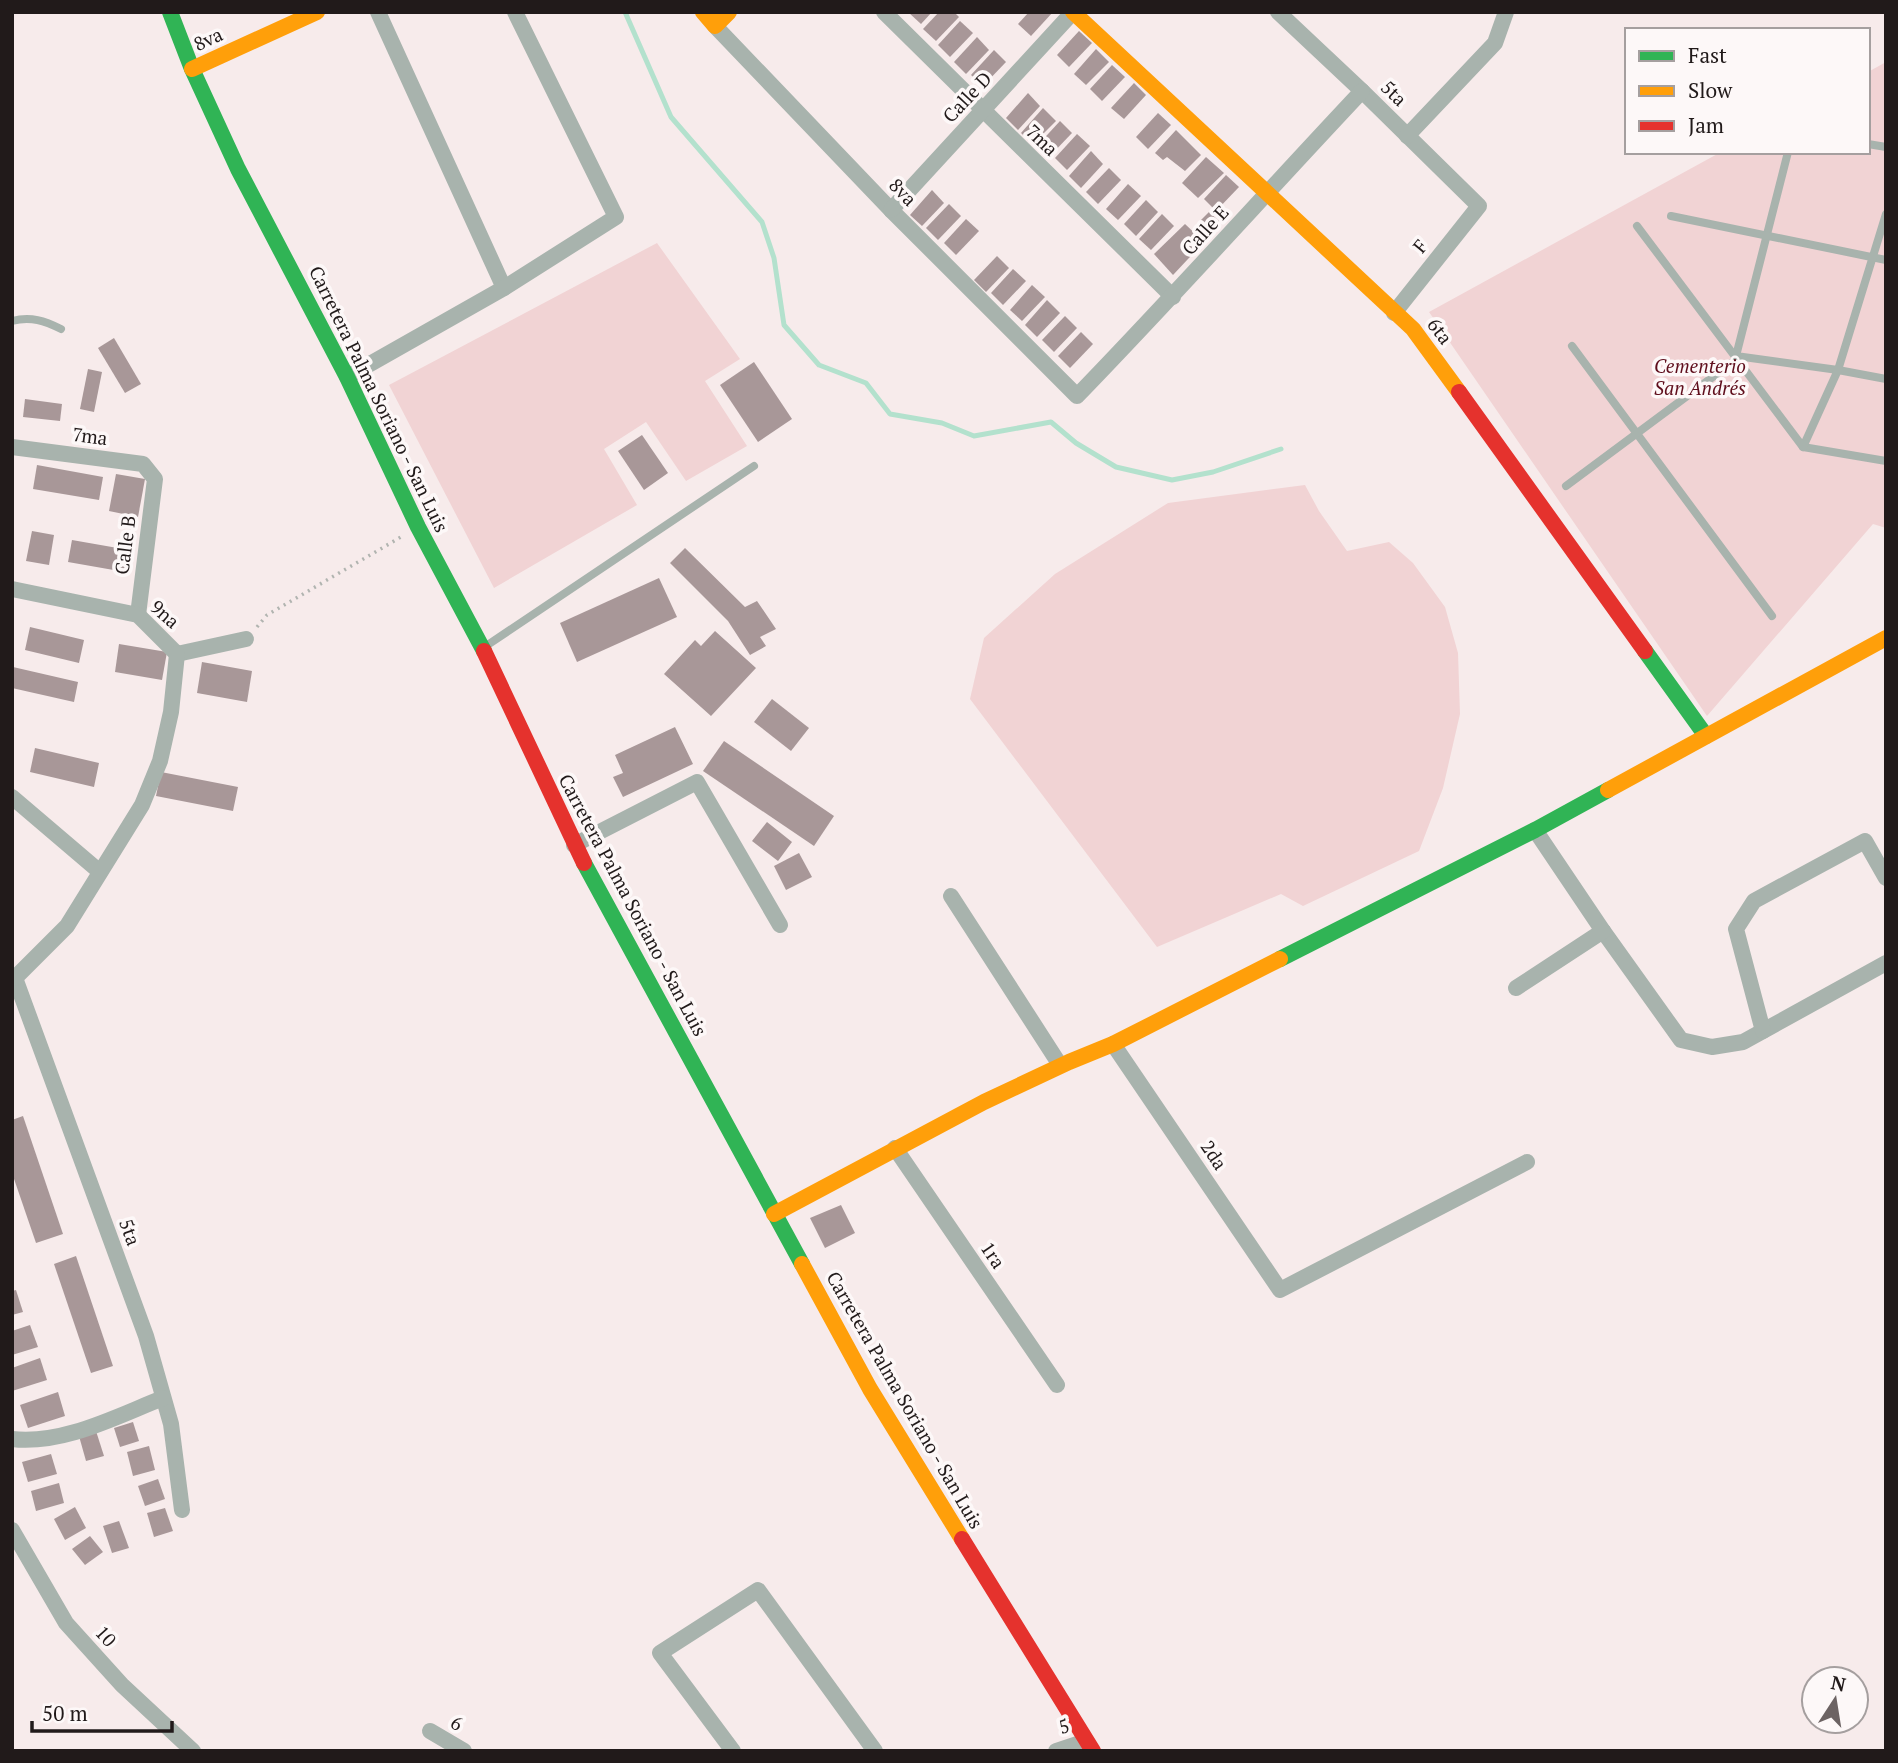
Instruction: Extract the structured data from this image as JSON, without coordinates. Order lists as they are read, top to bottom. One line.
{"streets":{"street":["8va","5ta","Calle D","7ma","Calle E","F","6ta","Carretera Palma Soriano - San Luis","Calle B","9na","2da","1ra","10","6","5"]},"crossings":[["8va","Calle D"],["8va","Calle E"],["8va","Carretera Palma Soriano - San Luis"],["5ta","Calle E"],["5ta","F"],["Calle D","7ma"],["Calle D","6ta"],["7ma","Calle E"],["7ma","Calle B"],["Calle E","6ta"],["F","6ta"],["Carretera Palma Soriano - San Luis","5"],["Calle B","9na"]],"parks":["Cementerio San Andrés"],"legend":["Fast","Slow","Jam"],"scale_bar":"50 m","north":"top"}
